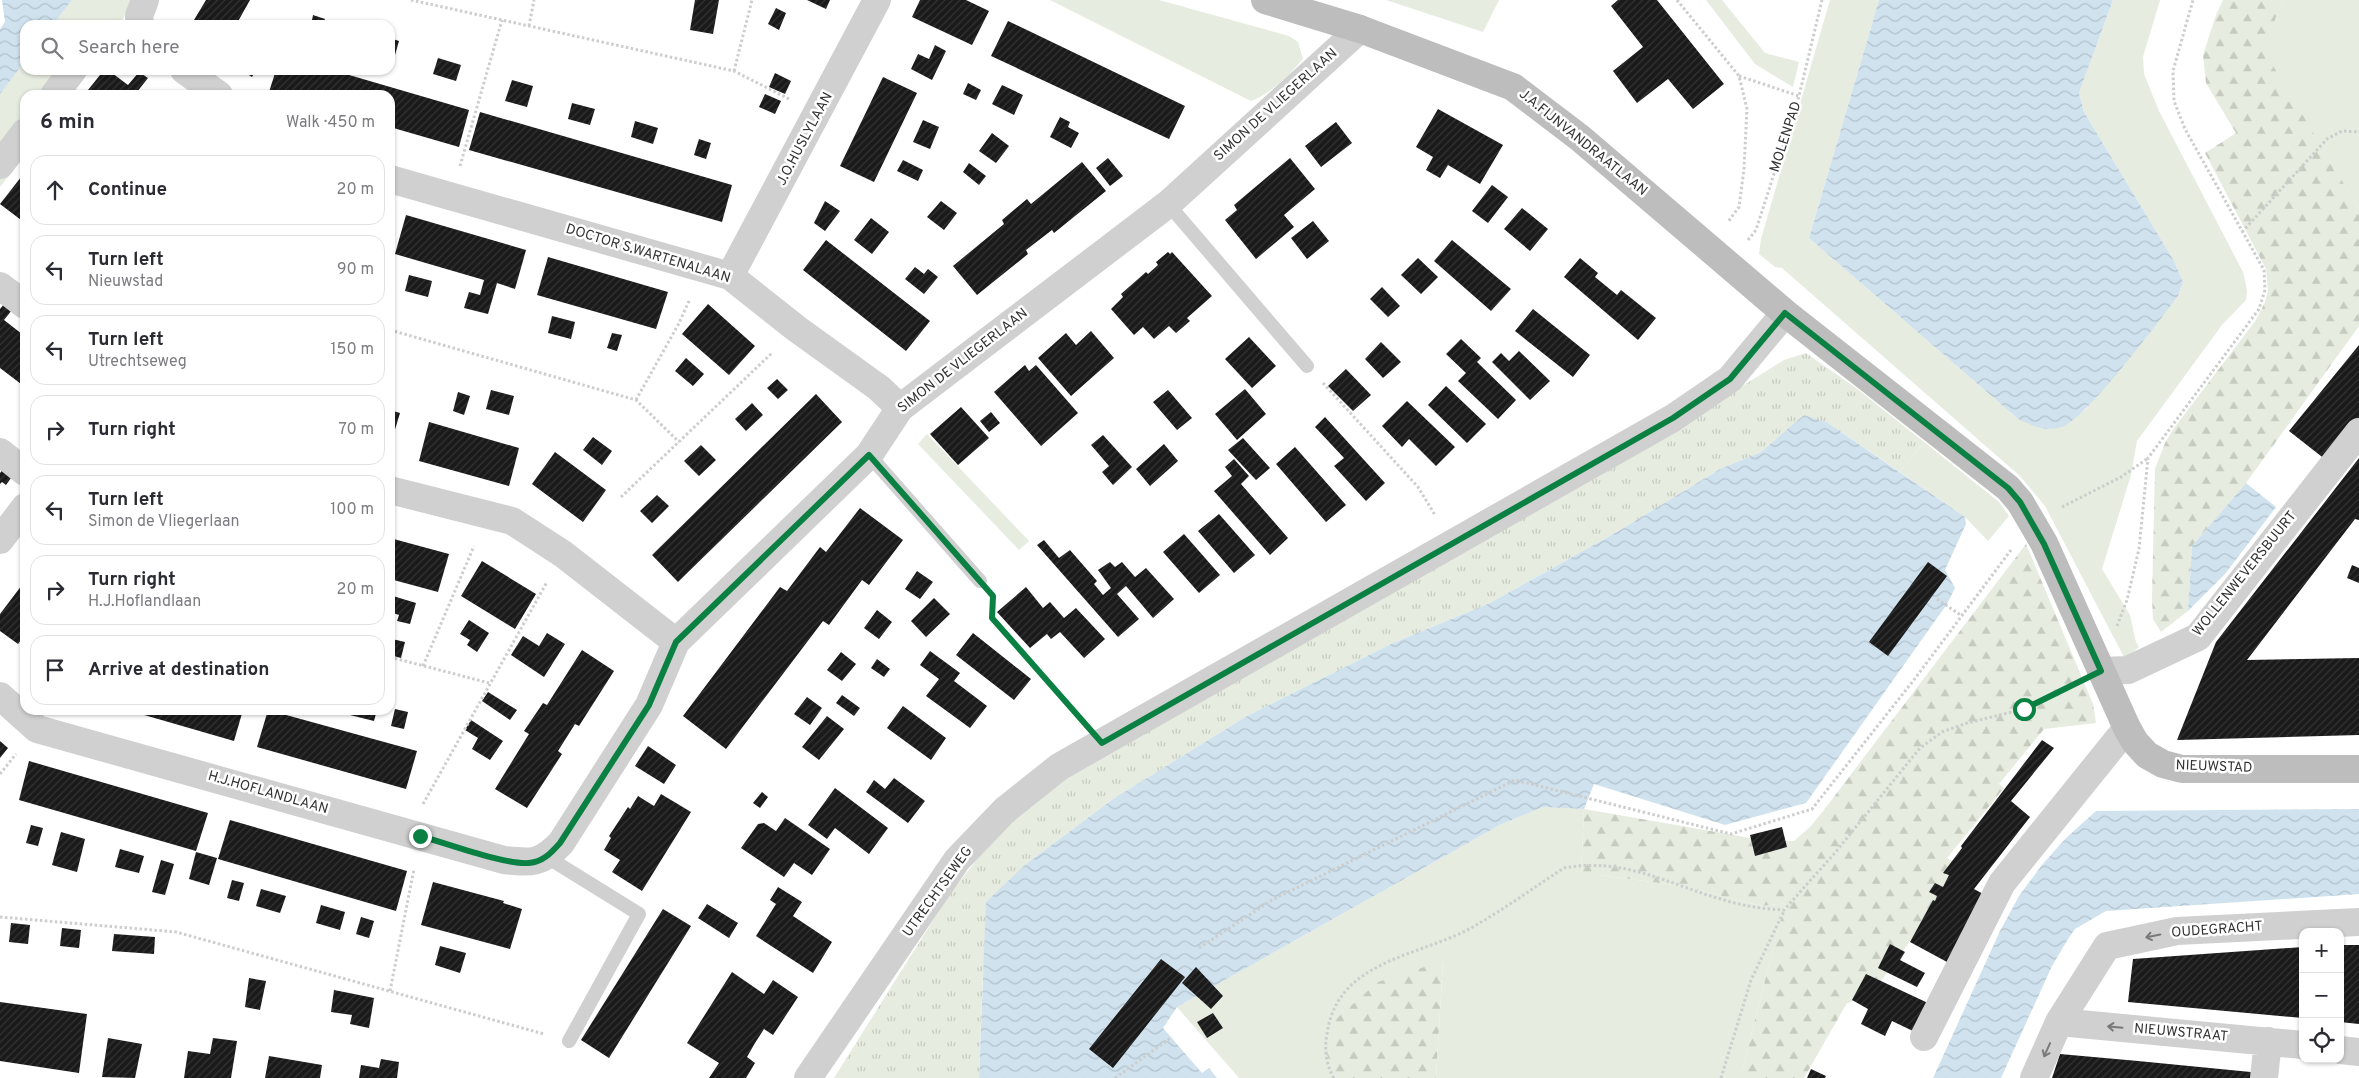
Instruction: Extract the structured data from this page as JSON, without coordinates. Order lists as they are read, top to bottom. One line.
{"streets":{"street":["SIMON DE VLIEGERLAAN","J.O.HUSLYLAAN","J.A.FIJNVANDRAATLAAN","DOCTOR S.WARTENALAAN","WOLLENWEVERSBUURT","NIEUWSTAD","H.J.HOFLANDLAAN","UTRECHTSEWEG","OUDEGRACHT","NIEUWSTRAAT"],"path":["MOLENPAD"]},"crossings":[["SIMON DE VLIEGERLAAN","J.A.FIJNVANDRAATLAAN"],["SIMON DE VLIEGERLAAN","DOCTOR S.WARTENALAAN"],["SIMON DE VLIEGERLAAN","H.J.HOFLANDLAAN"],["MOLENPAD","J.A.FIJNVANDRAATLAAN"],["J.O.HUSLYLAAN","DOCTOR S.WARTENALAAN"],["J.A.FIJNVANDRAATLAAN","NIEUWSTAD"],["J.A.FIJNVANDRAATLAAN","UTRECHTSEWEG"],["WOLLENWEVERSBUURT","NIEUWSTAD"],["NIEUWSTAD","UTRECHTSEWEG"],["OUDEGRACHT","NIEUWSTRAAT"]],"one_way":["OUDEGRACHT","NIEUWSTRAAT"],"page":{"search":"Search here","heading":["6 min","Walk · 450 m"],"list":[["Continue","20 m"],["Turn left","Nieuwstad","90 m"],["Turn left","Utrechtseweg","150 m"],["Turn right","70 m"],["Turn left","Simon de Vliegerlaan","100 m"],["Turn right","H.J.Hoflandlaan","20 m"],"Arrive at destination"],"map_buttons":["+","−"]}}
